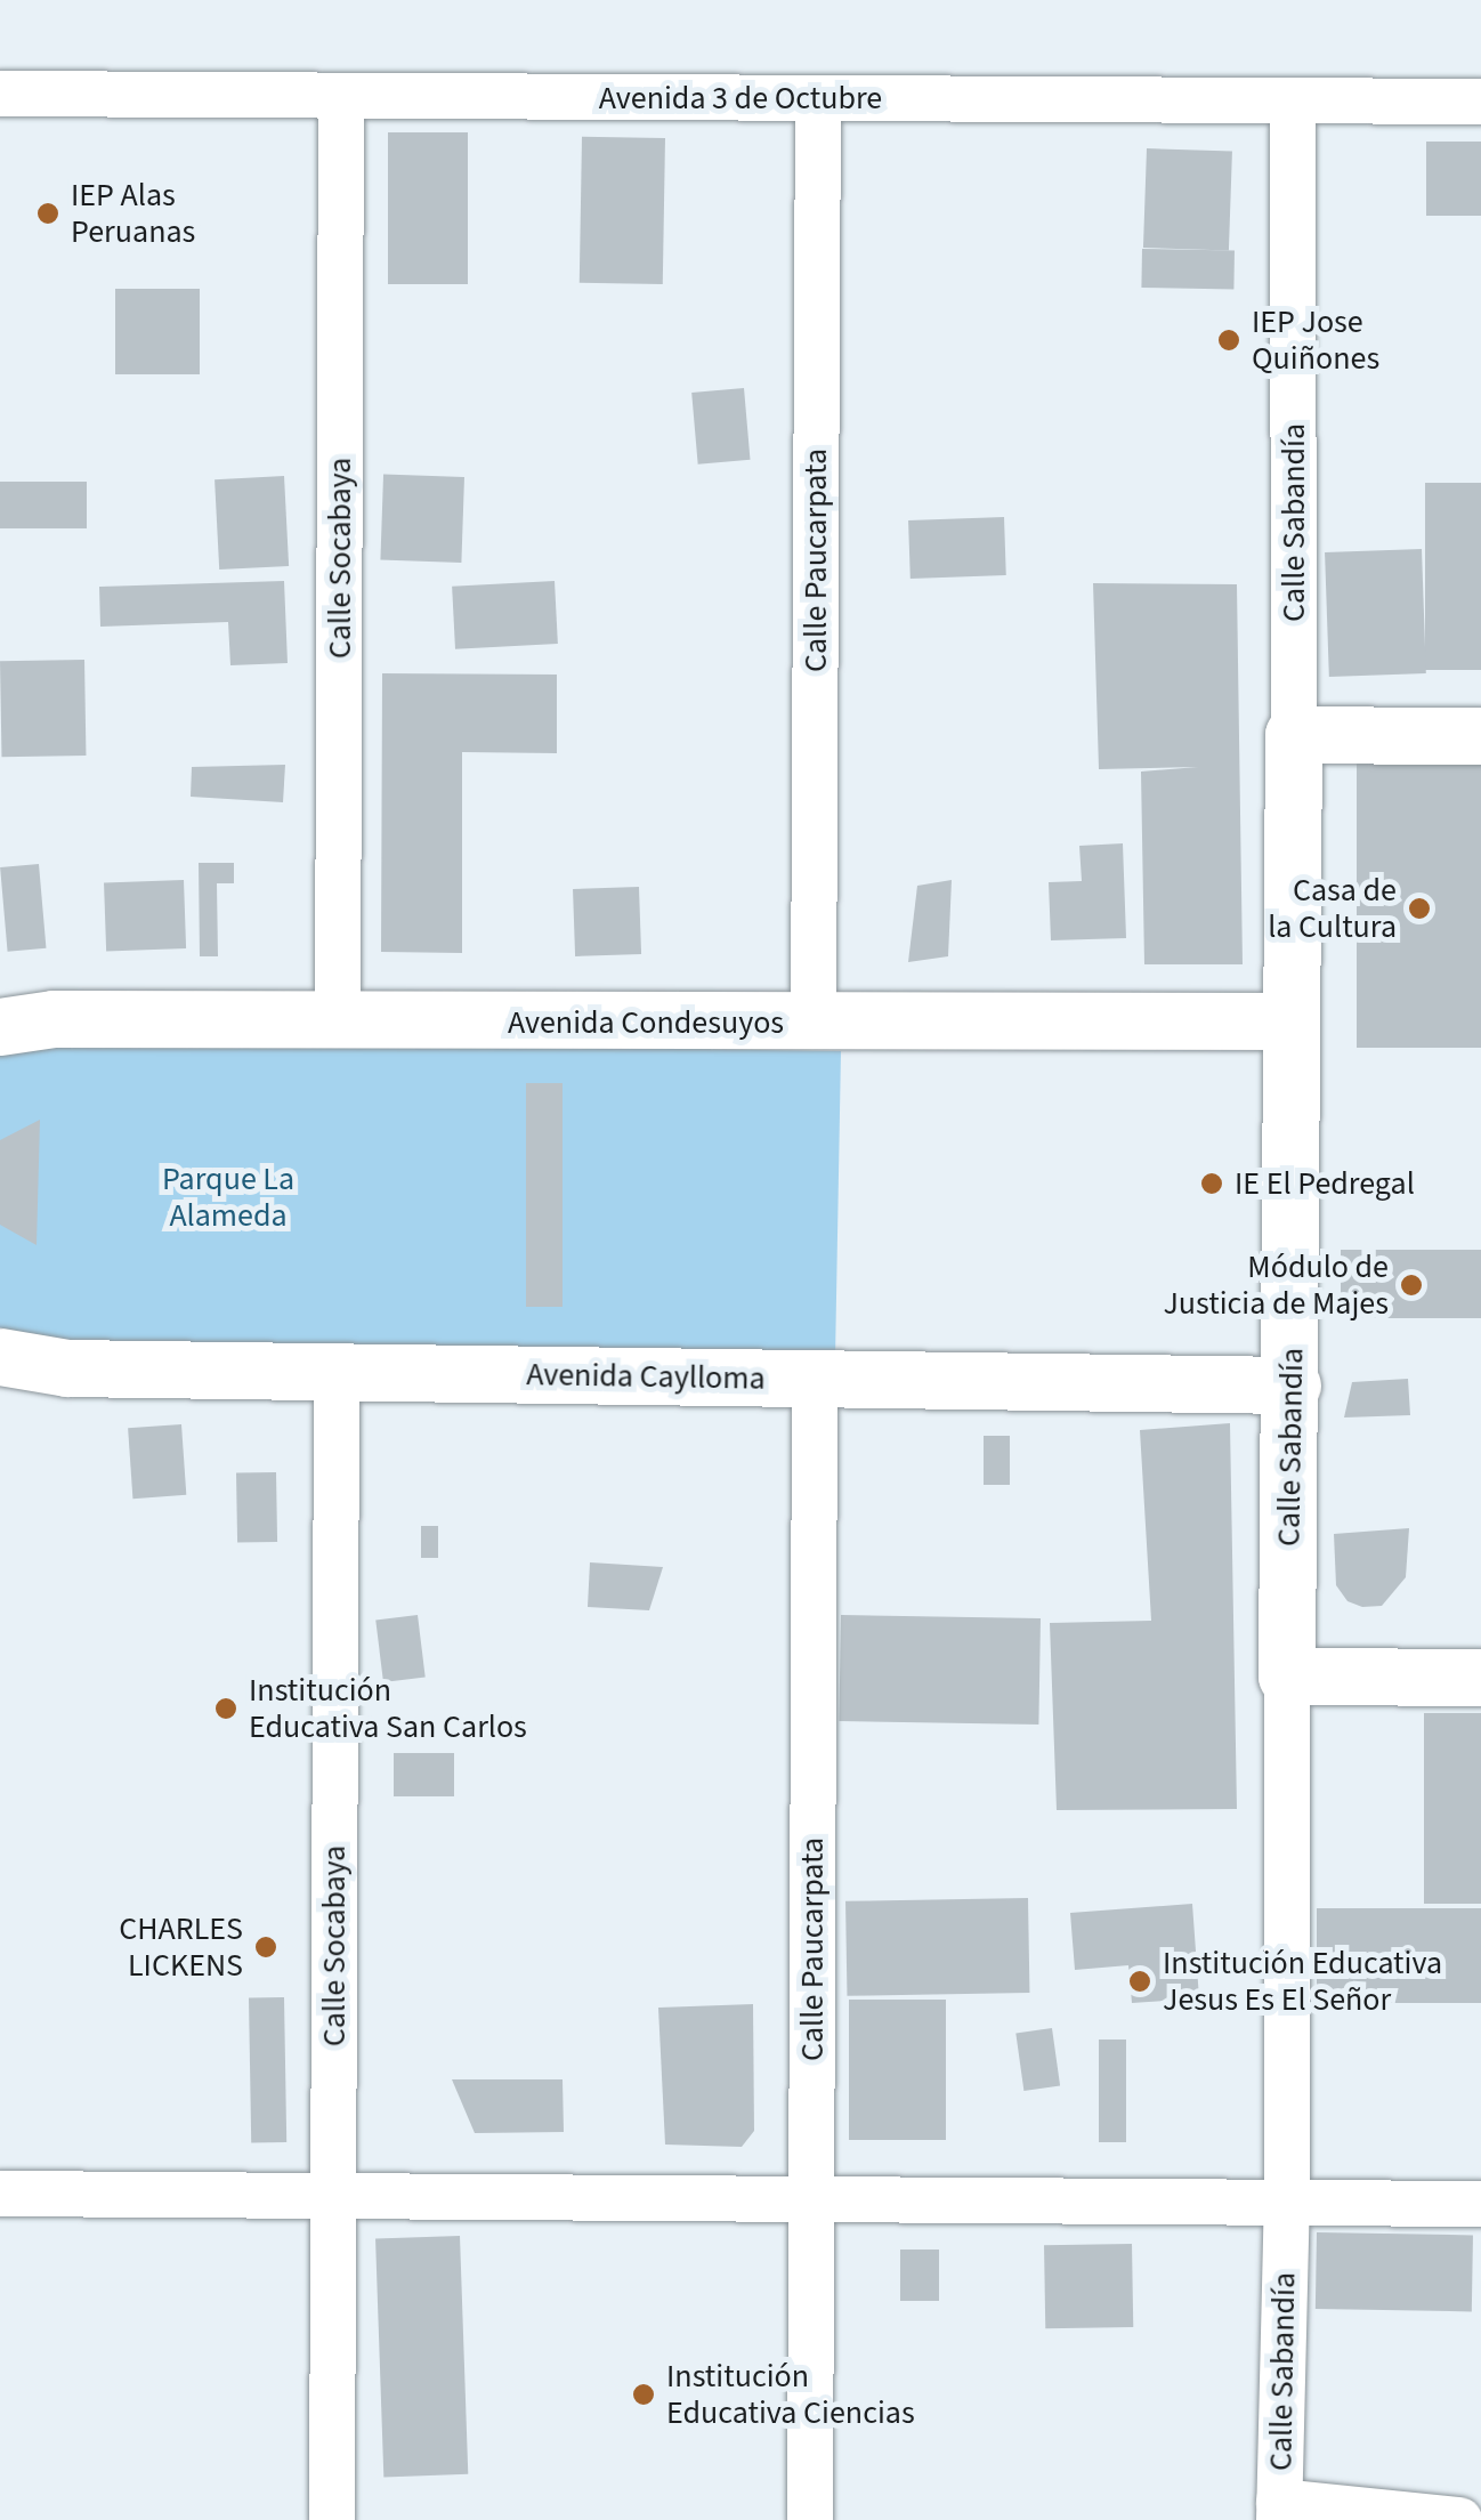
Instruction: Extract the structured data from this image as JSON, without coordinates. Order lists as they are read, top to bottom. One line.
{"streets":{"main road":["Calle Sabandía","Avenida Condesuyos","Avenida Caylloma"],"street":["Avenida 3 de Octubre","Calle Socabaya","Calle Paucarpata"]},"crossings":[["Avenida 3 de Octubre","Calle Sabandía"],["Avenida 3 de Octubre","Calle Socabaya"],["Avenida 3 de Octubre","Calle Paucarpata"],["Calle Sabandía","Avenida Condesuyos"],["Calle Sabandía","Avenida Caylloma"],["Calle Socabaya","Avenida Condesuyos"],["Calle Socabaya","Avenida Caylloma"],["Calle Paucarpata","Avenida Condesuyos"],["Calle Paucarpata","Avenida Caylloma"]],"parks":["Parque La Alameda"],"places":["IEP Alas Peruanas","IEP Jose Quiñones","Casa de la Cultura","IE El Pedregal","Módulo de Justicia de Majes","Institución Educativa San Carlos","CHARLES LICKENS","Institución Educativa Jesus Es El Señor","Institución Educativa Ciencias"]}
